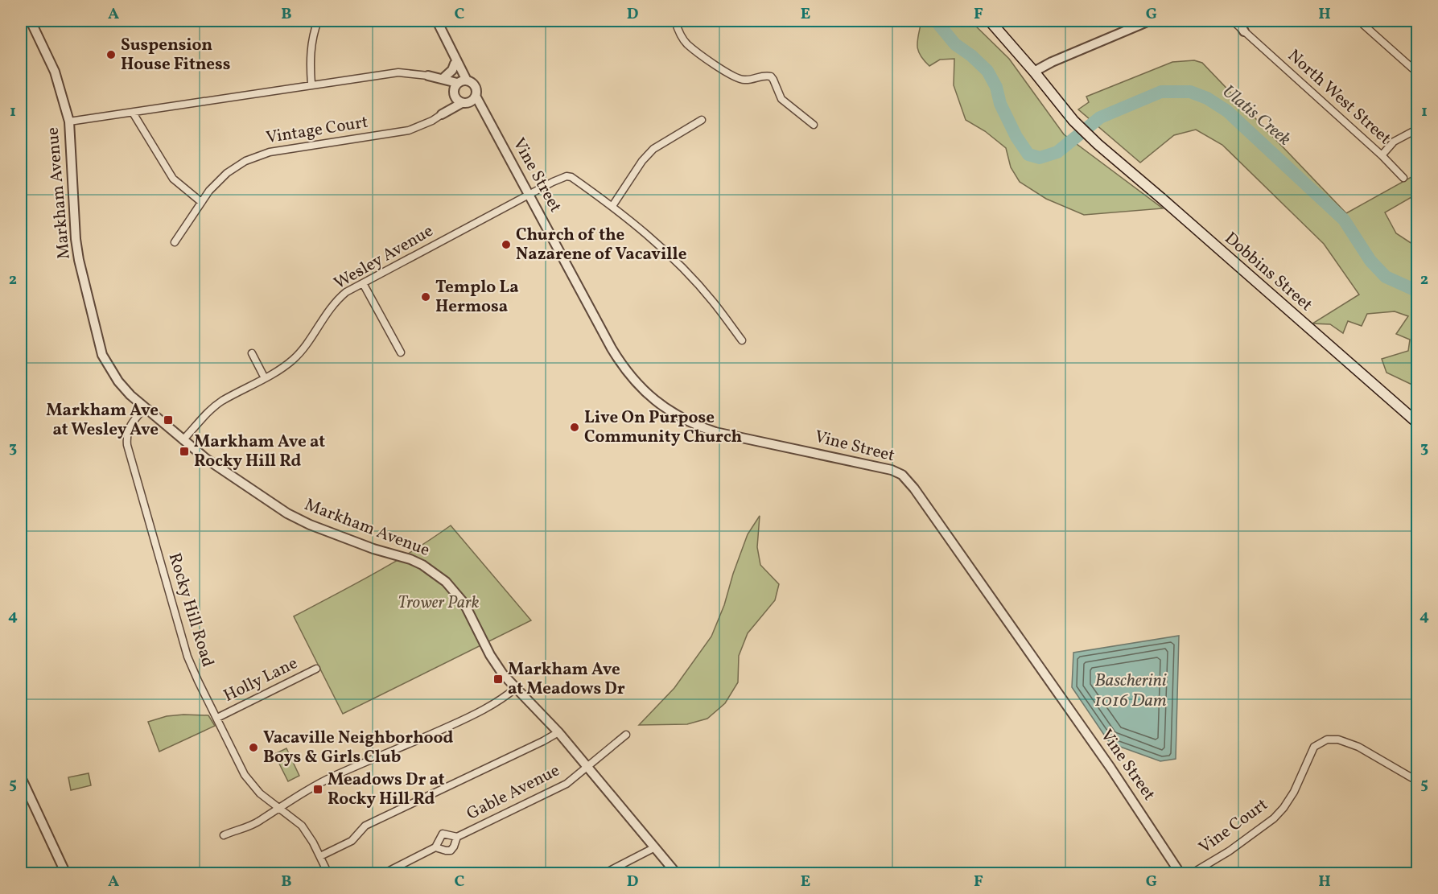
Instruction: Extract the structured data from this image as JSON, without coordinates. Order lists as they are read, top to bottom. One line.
{"streets":{"main road":["Dobbins Street"],"street":["North West Street","Vintage Court","Vine Street","Markham Avenue","Wesley Avenue","Rocky Hill Road","Holly Lane","Gable Avenue","Vine Court"]},"crossings":[["Vine Street","Wesley Avenue"],["Markham Avenue","Wesley Avenue"],["Markham Avenue","Rocky Hill Road"],["Markham Avenue","Gable Avenue"],["Rocky Hill Road","Holly Lane"]],"water":["Ulatis Creek","Bascherini 1016 Dam"],"parks":["Trower Park"],"places":{"other":["Suspension House Fitness","Church of the Nazarene of Vacaville","Templo La Hermosa","Live On Purpose Community Church","Vacaville Neighborhood Boys & Girls Club"],"transit":["Markham Ave at Wesley Ave","Markham Ave at Rocky Hill Rd","Markham Ave at Meadows Dr","Meadows Dr at Rocky Hill Rd"]},"grid":{"columns":["A","B","C","D","E","F","G","H"],"rows":["1","2","3","4","5"]}}
